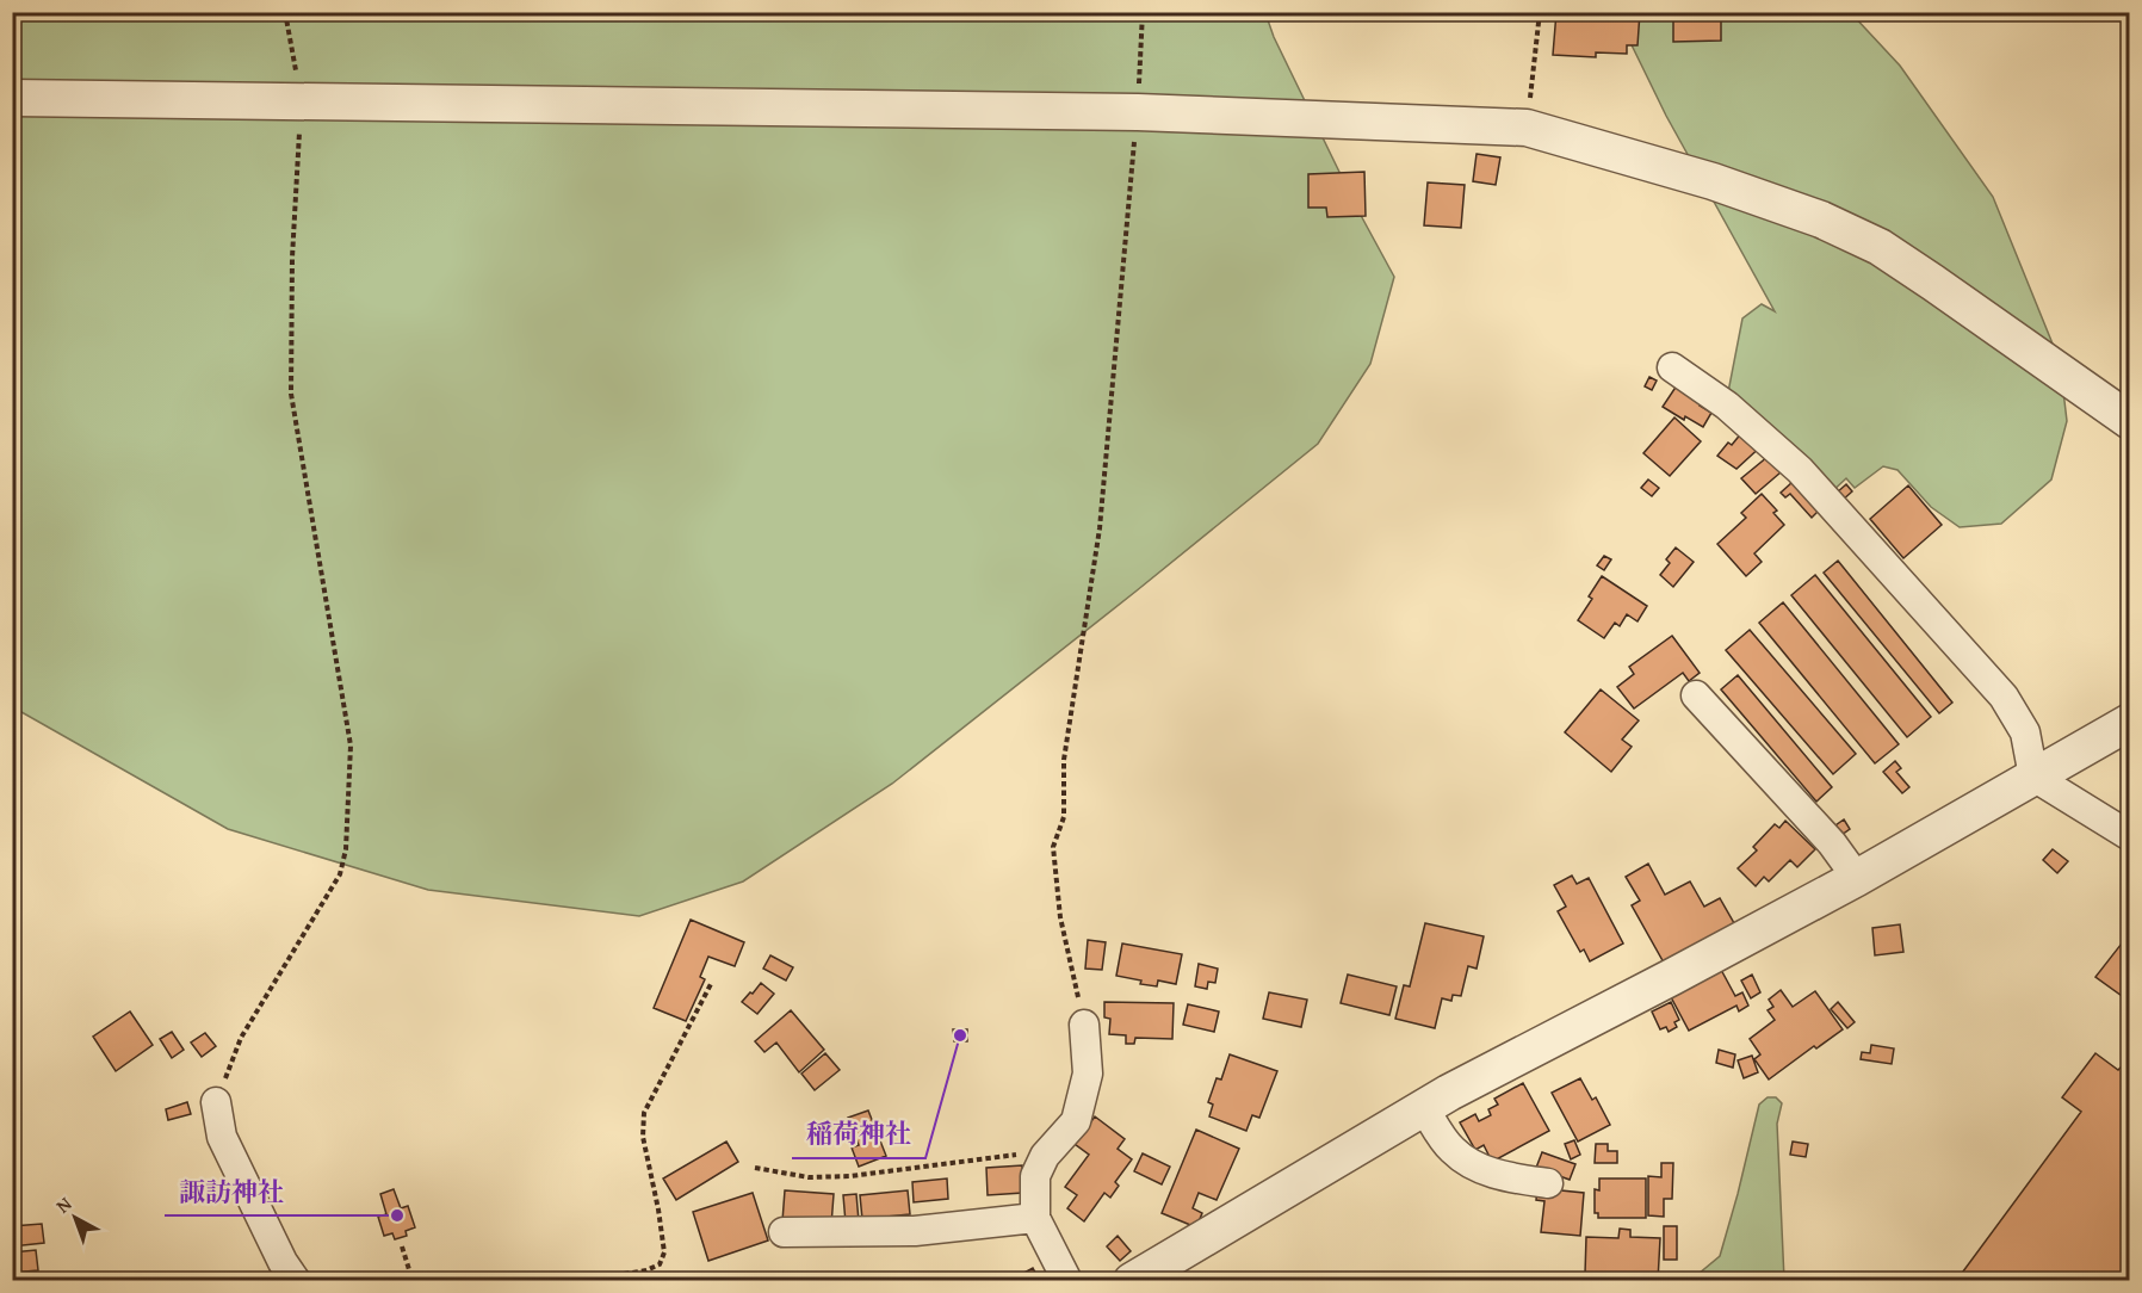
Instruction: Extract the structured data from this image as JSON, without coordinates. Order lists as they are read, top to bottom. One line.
{"places":["稲荷神社","諏訪神社"],"north":"top left"}
